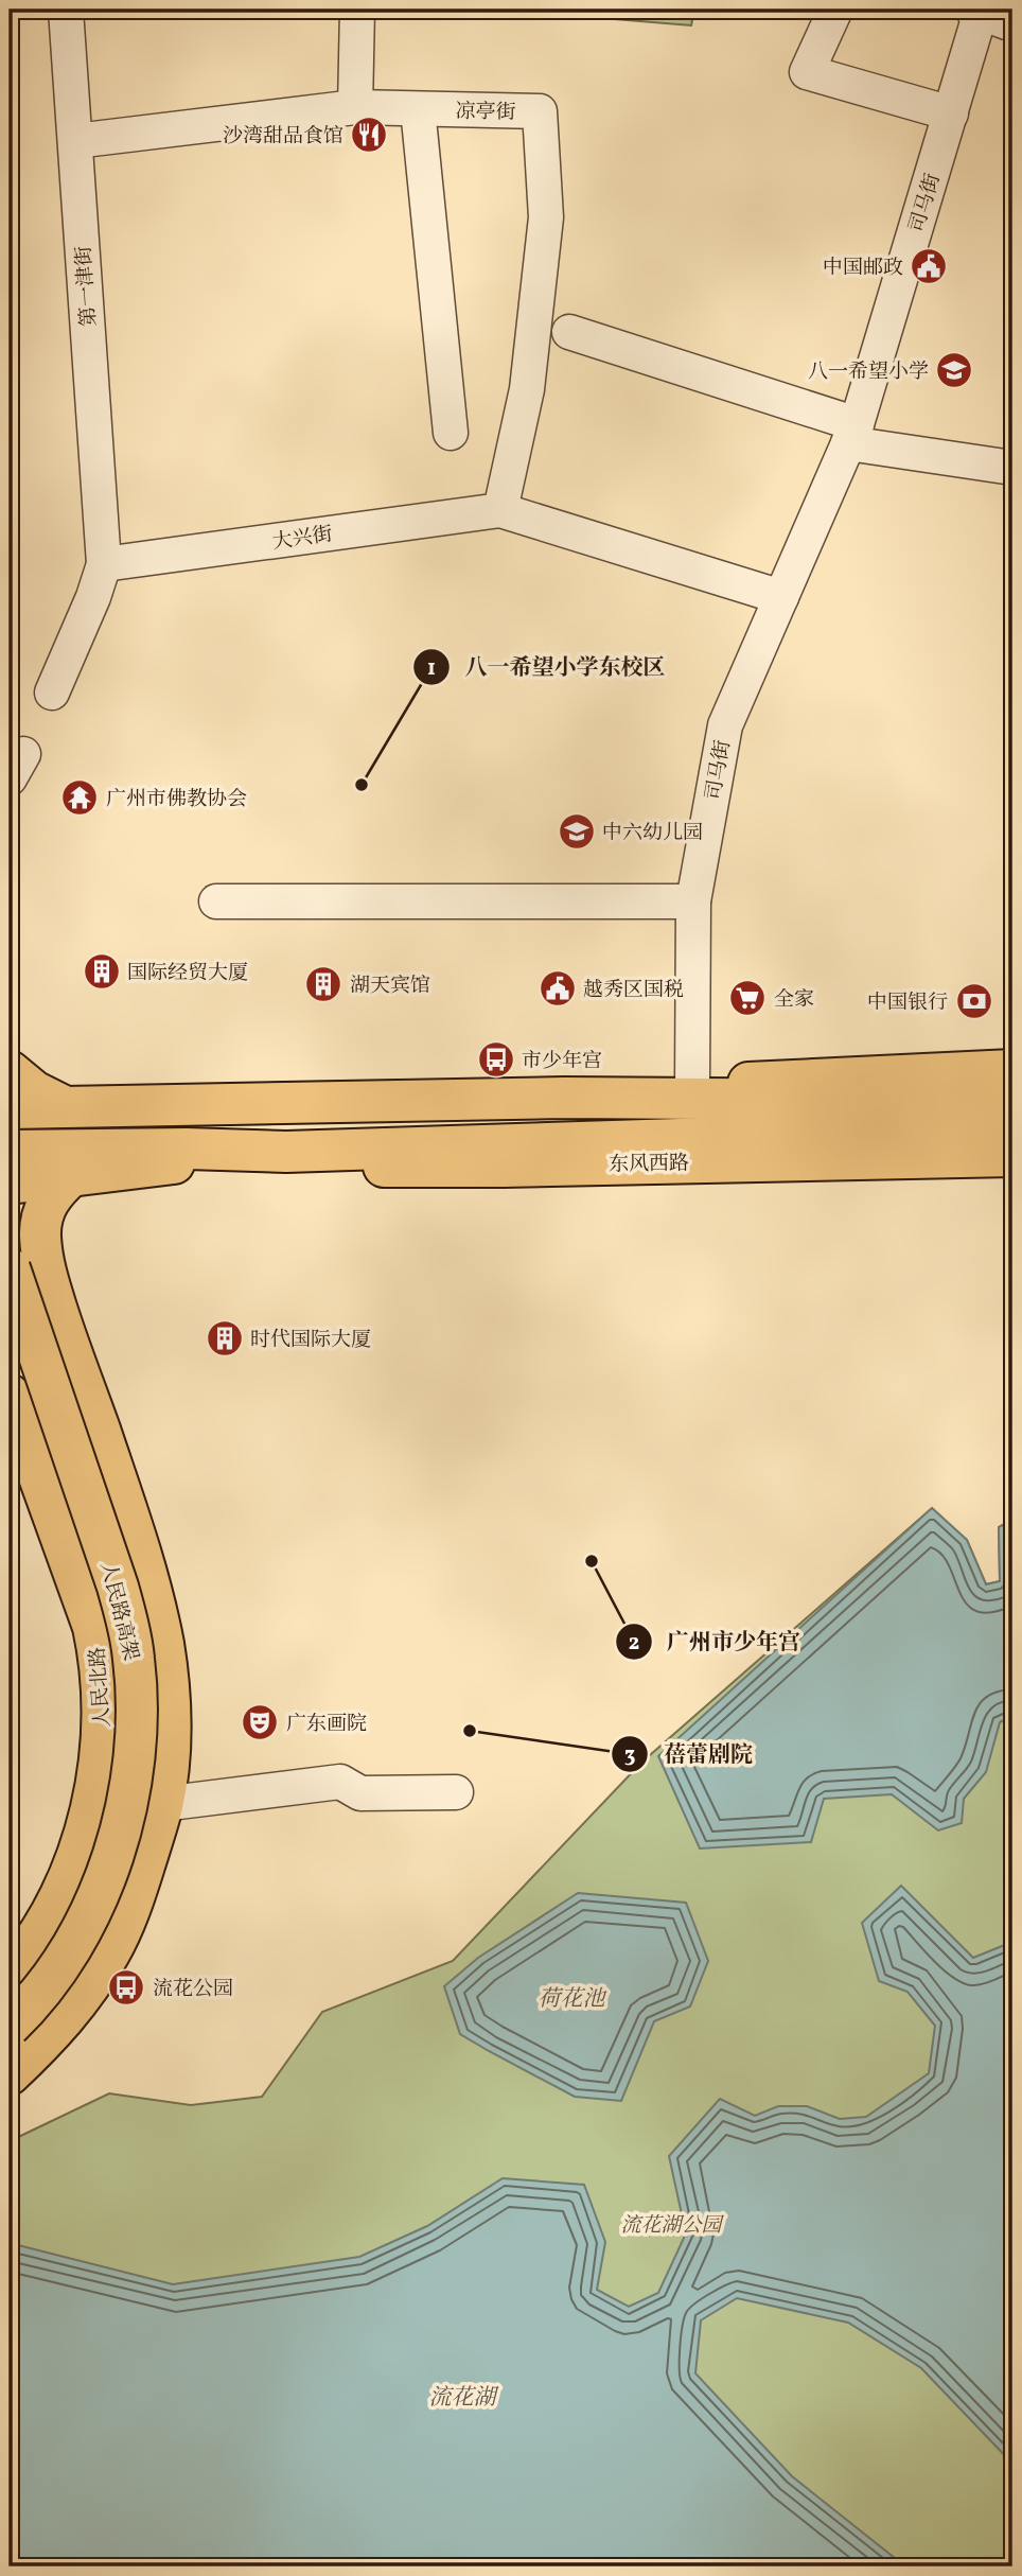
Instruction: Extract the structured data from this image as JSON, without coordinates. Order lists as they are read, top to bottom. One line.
{"streets":{"main road":["东风西路","人民路高架","人民北路"],"street":["凉亭街","司马街","第一津街","大兴街"]},"crossings":[["凉亭街","第一津街"],["凉亭街","大兴街"],["第一津街","大兴街"]],"water":["荷花池","流花湖"],"parks":["流花湖公园"],"places":{"restaurant":["沙湾甜品食馆"],"public building":["中国邮政","越秀区国税"],"school or university":["八一希望小学","中六幼儿园"],"other":["八一希望小学东校区","广州市少年宫","蓓蕾剧院"],"temple":["广州市佛教协会"],"building":["国际经贸大厦","湖天宾馆","时代国际大厦"],"supermarket":["全家"],"bank":["中国银行"],"bus stop":["市少年宫","流花公园"],"theatre":["广东画院"]}}
